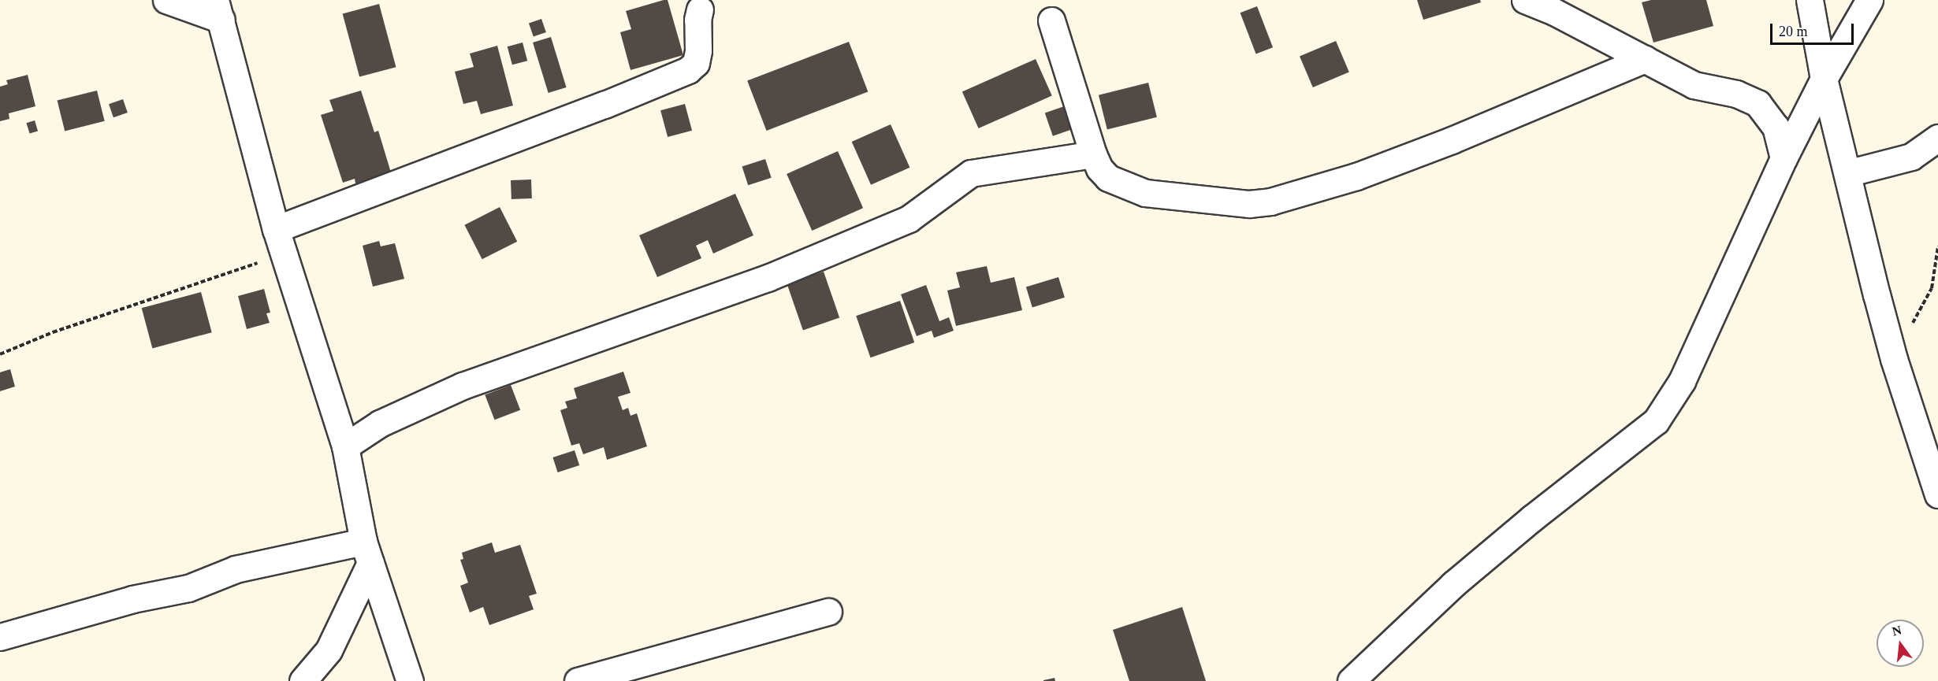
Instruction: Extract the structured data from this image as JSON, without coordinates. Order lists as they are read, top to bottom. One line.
{"scale_bar":"20 m","north":"top"}
